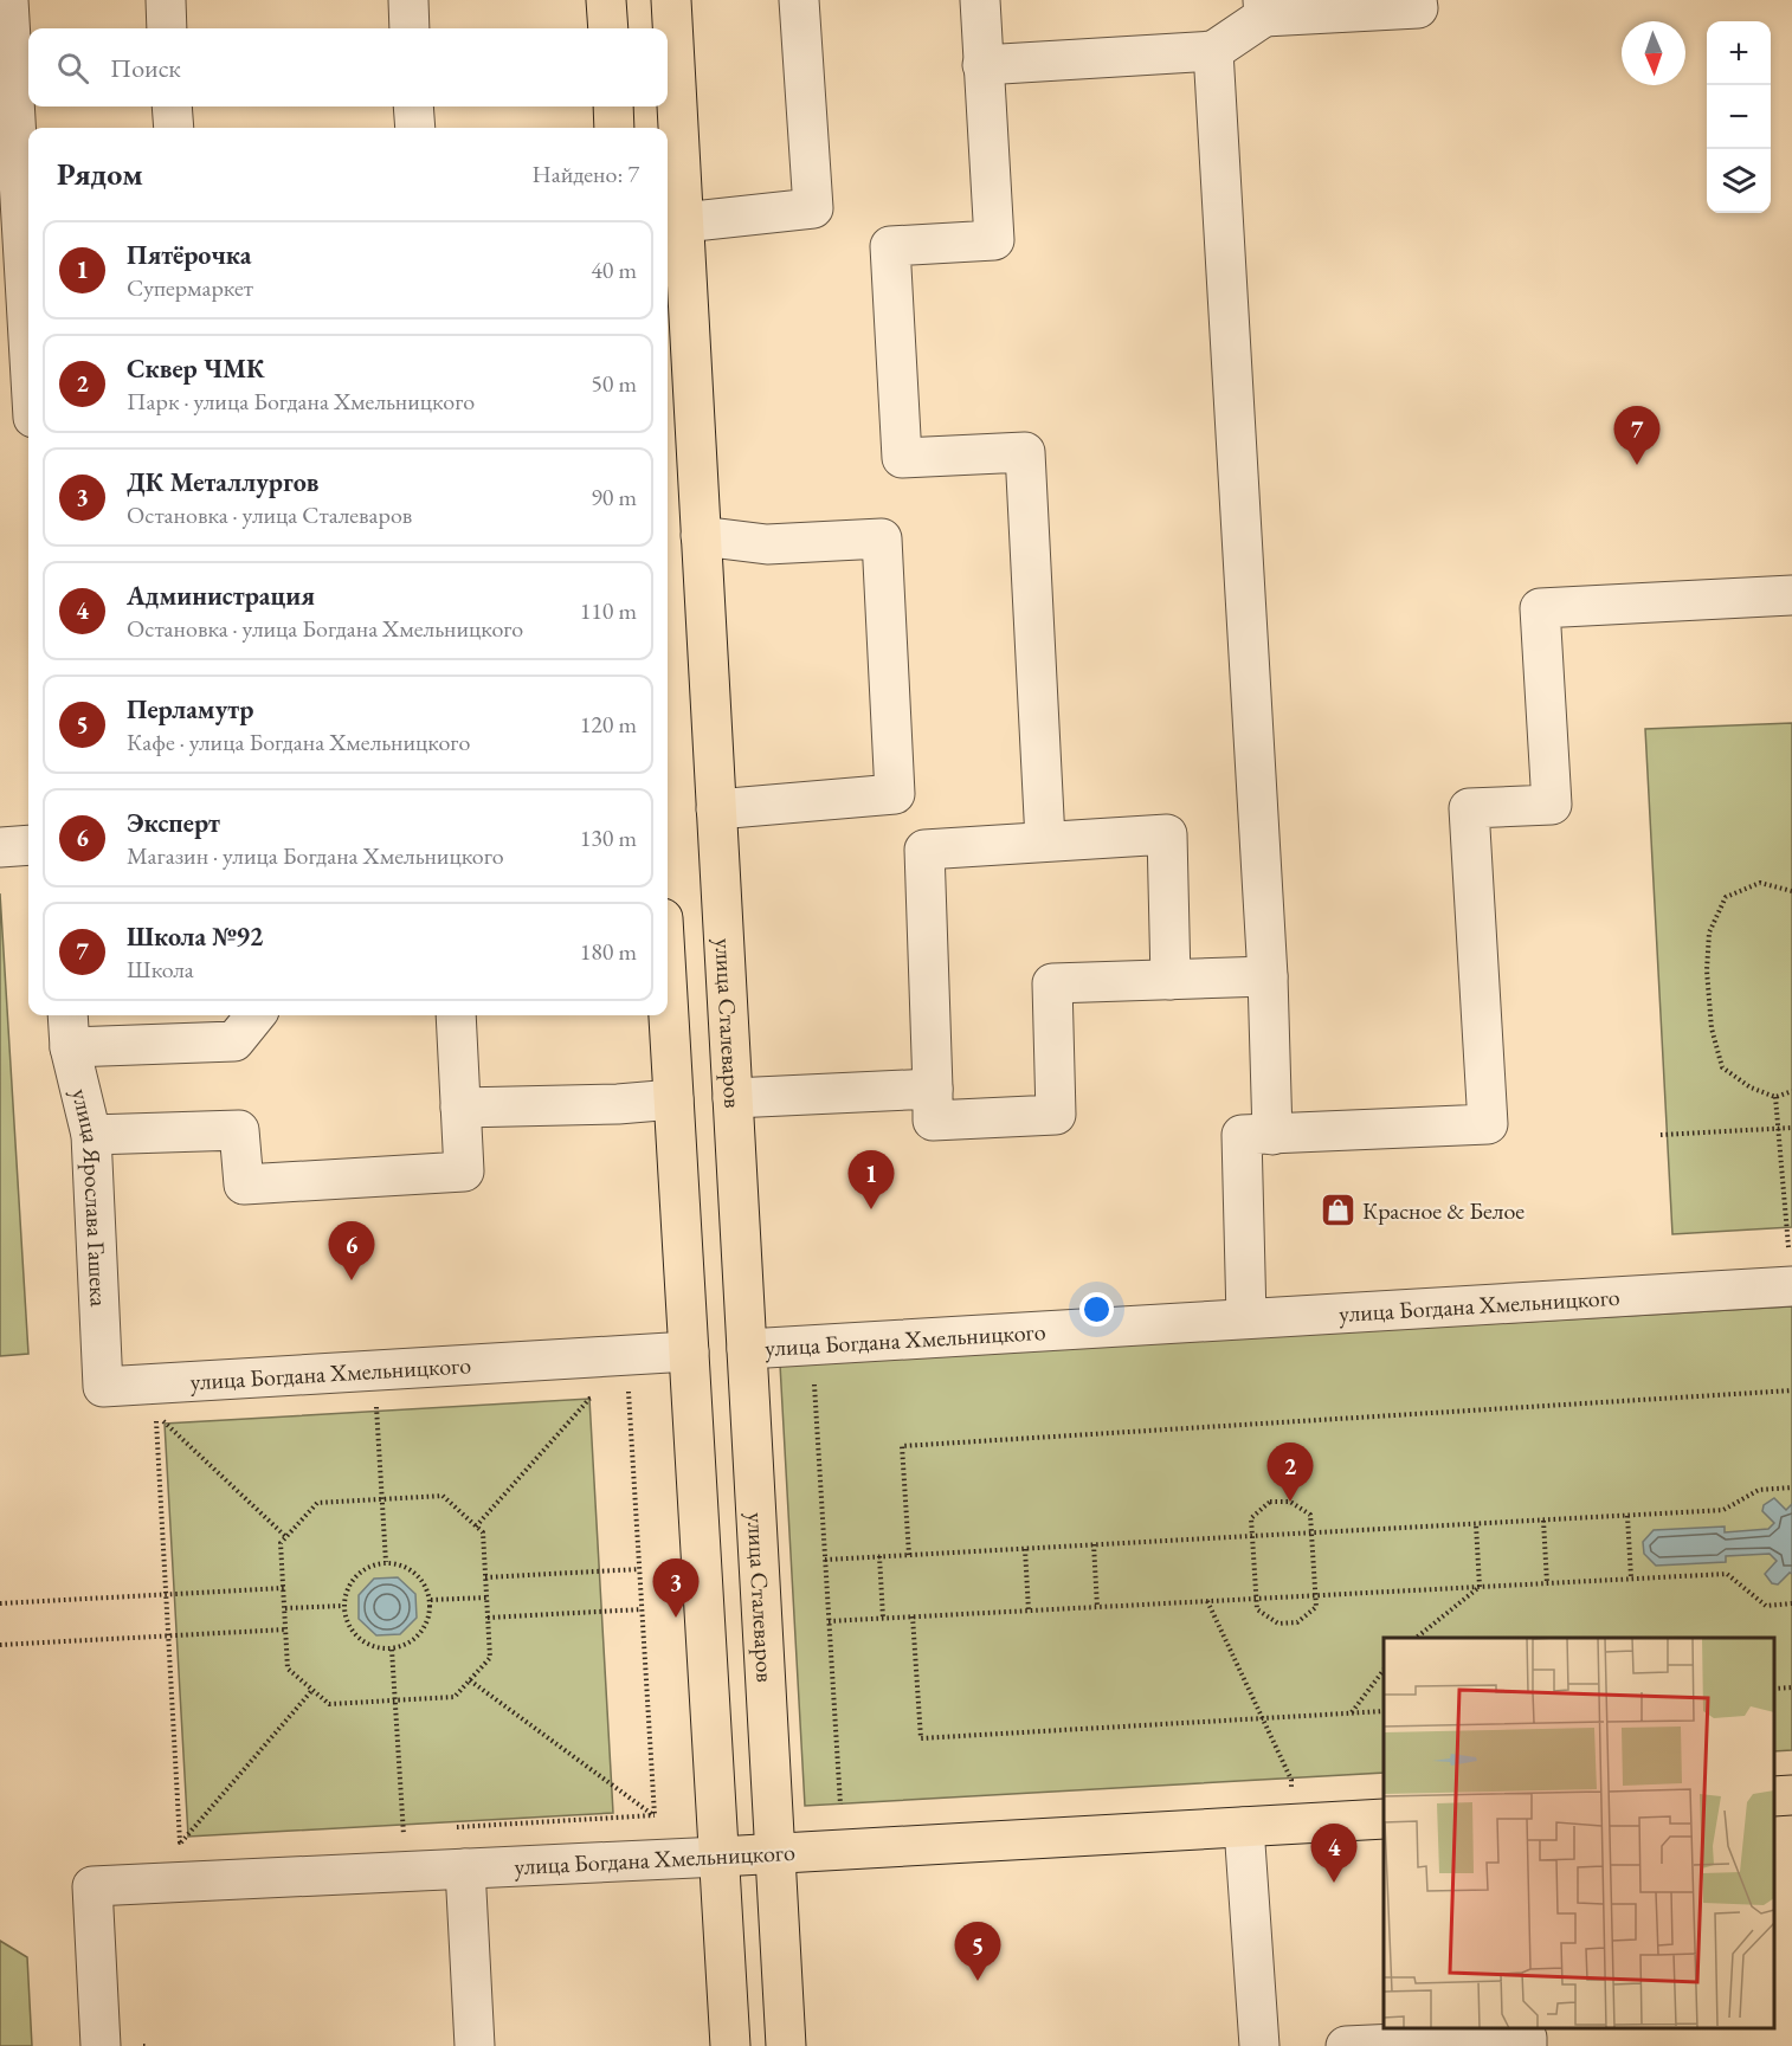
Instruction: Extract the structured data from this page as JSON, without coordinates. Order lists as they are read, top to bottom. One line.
{"streets":{"main road":["улица Сталеваров","улица Богдана Хмельницкого"],"street":["улица Ярослава Гашека"]},"crossings":[["улица Сталеваров","улица Богдана Хмельницкого"],["улица Ярослава Гашека","улица Богдана Хмельницкого"]],"places":{"shop":["Красное & Белое"]},"north":"bottom","page":{"map_buttons":["+","−"],"search":"Поиск","heading":["Рядом","Найдено: 7"],"list":[{"mark":"1","name":"Пятёрочка","note":"Супермаркет","value":"40 m"},{"mark":"2","name":"Сквер ЧМК","note":"Парк · улица Богдана Хмельницкого","value":"50 m"},{"mark":"3","name":"ДК Металлургов","note":"Остановка · улица Сталеваров","value":"90 m"},{"mark":"4","name":"Администрация","note":"Остановка · улица Богдана Хмельницкого","value":"110 m"},{"mark":"5","name":"Перламутр","note":"Кафе · улица Богдана Хмельницкого","value":"120 m"},{"mark":"6","name":"Эксперт","note":"Магазин · улица Богдана Хмельницкого","value":"130 m"},{"mark":"7","name":"Школа №92","note":"Школа","value":"180 m"}],"pins":["7","1","6","2","3","4","5"]}}
